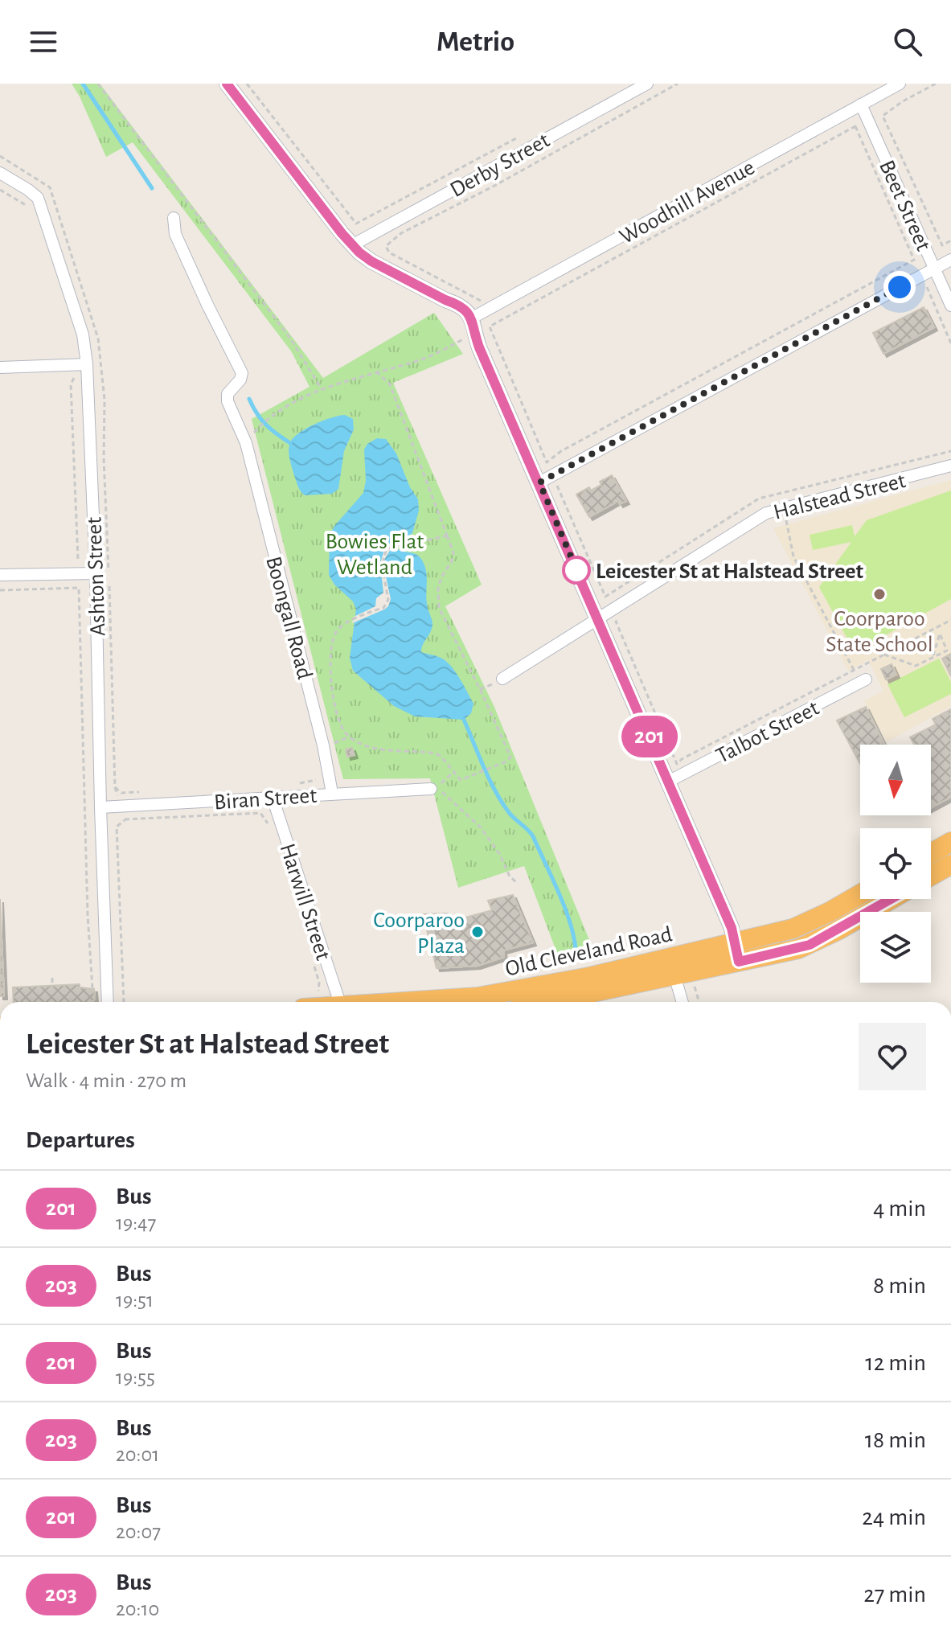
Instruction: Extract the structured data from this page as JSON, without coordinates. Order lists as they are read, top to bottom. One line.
{"streets":{"highway":["Old Cleveland Road"],"street":["Derby Street","Woodhill Avenue","Beet Street","Halstead Street","Ashton Street","Boongall Road","Talbot Street","Biran Street","Harwill Street"]},"crossings":[["Woodhill Avenue","Beet Street"],["Ashton Street","Biran Street"],["Boongall Road","Biran Street"],["Biran Street","Harwill Street"]],"parks":["Bowies Flat Wetland"],"places":["Leicester St at Halstead Street","Coorparoo State School","Coorparoo Plaza"],"lines":["bus line 201"],"north":"bottom","page":{"header":"Metrio","on_map":"201","heading":[["Leicester St at Halstead Street","Walk · 4 min · 270 m"],"Departures"],"list":[{"mark":"201","name":"Bus","note":"19:47","value":"4 min"},{"mark":"203","name":"Bus","note":"19:51","value":"8 min"},{"mark":"201","name":"Bus","note":"19:55","value":"12 min"},{"mark":"203","name":"Bus","note":"20:01","value":"18 min"},{"mark":"201","name":"Bus","note":"20:07","value":"24 min"},{"mark":"203","name":"Bus","note":"20:10","value":"27 min"}]}}
